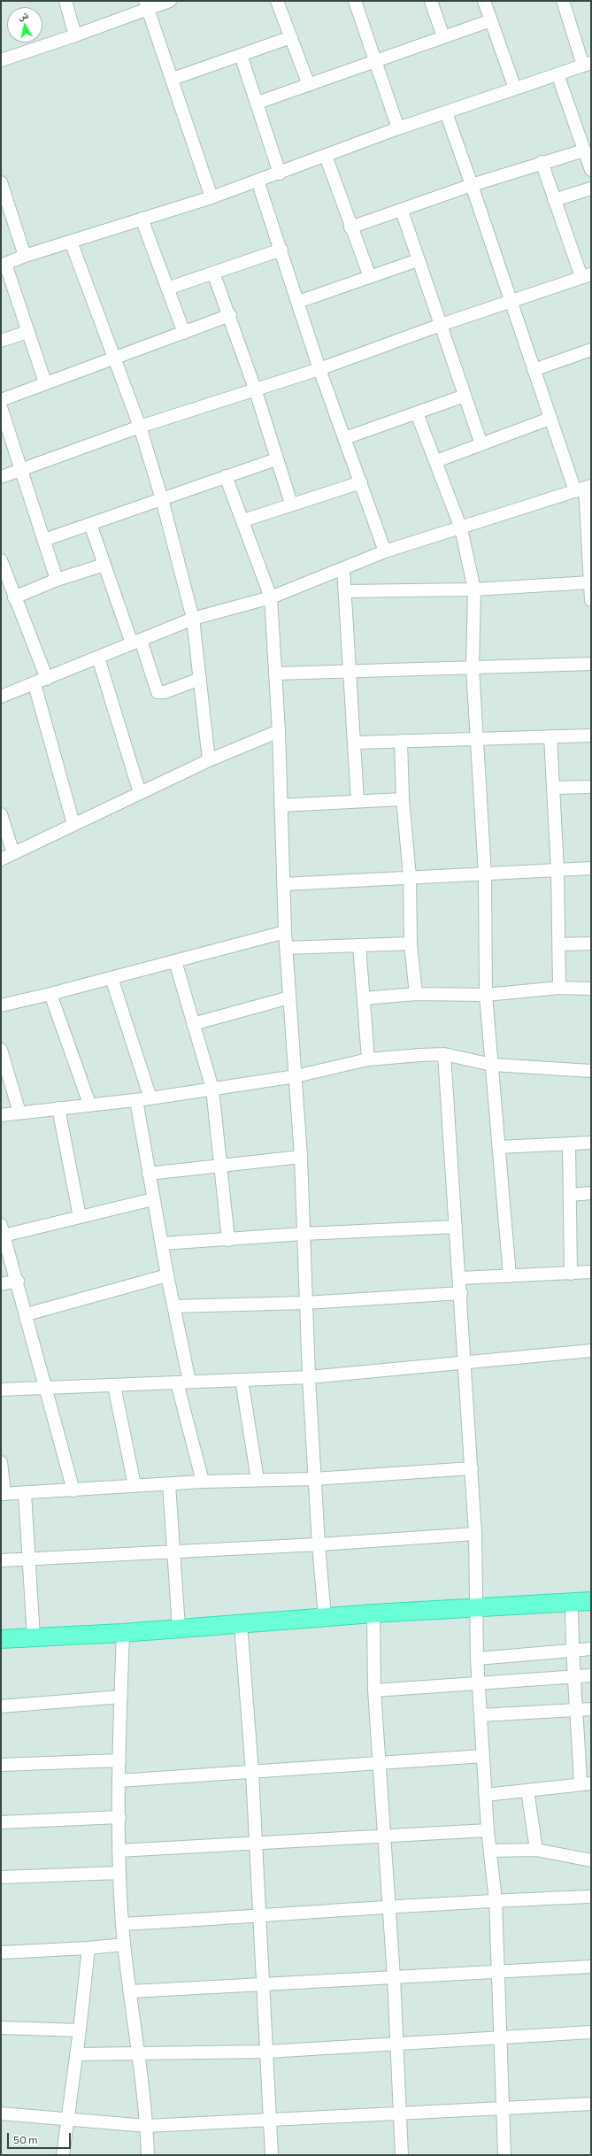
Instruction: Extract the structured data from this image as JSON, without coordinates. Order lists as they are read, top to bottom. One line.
{"scale_bar":"50 m","north":"top"}
